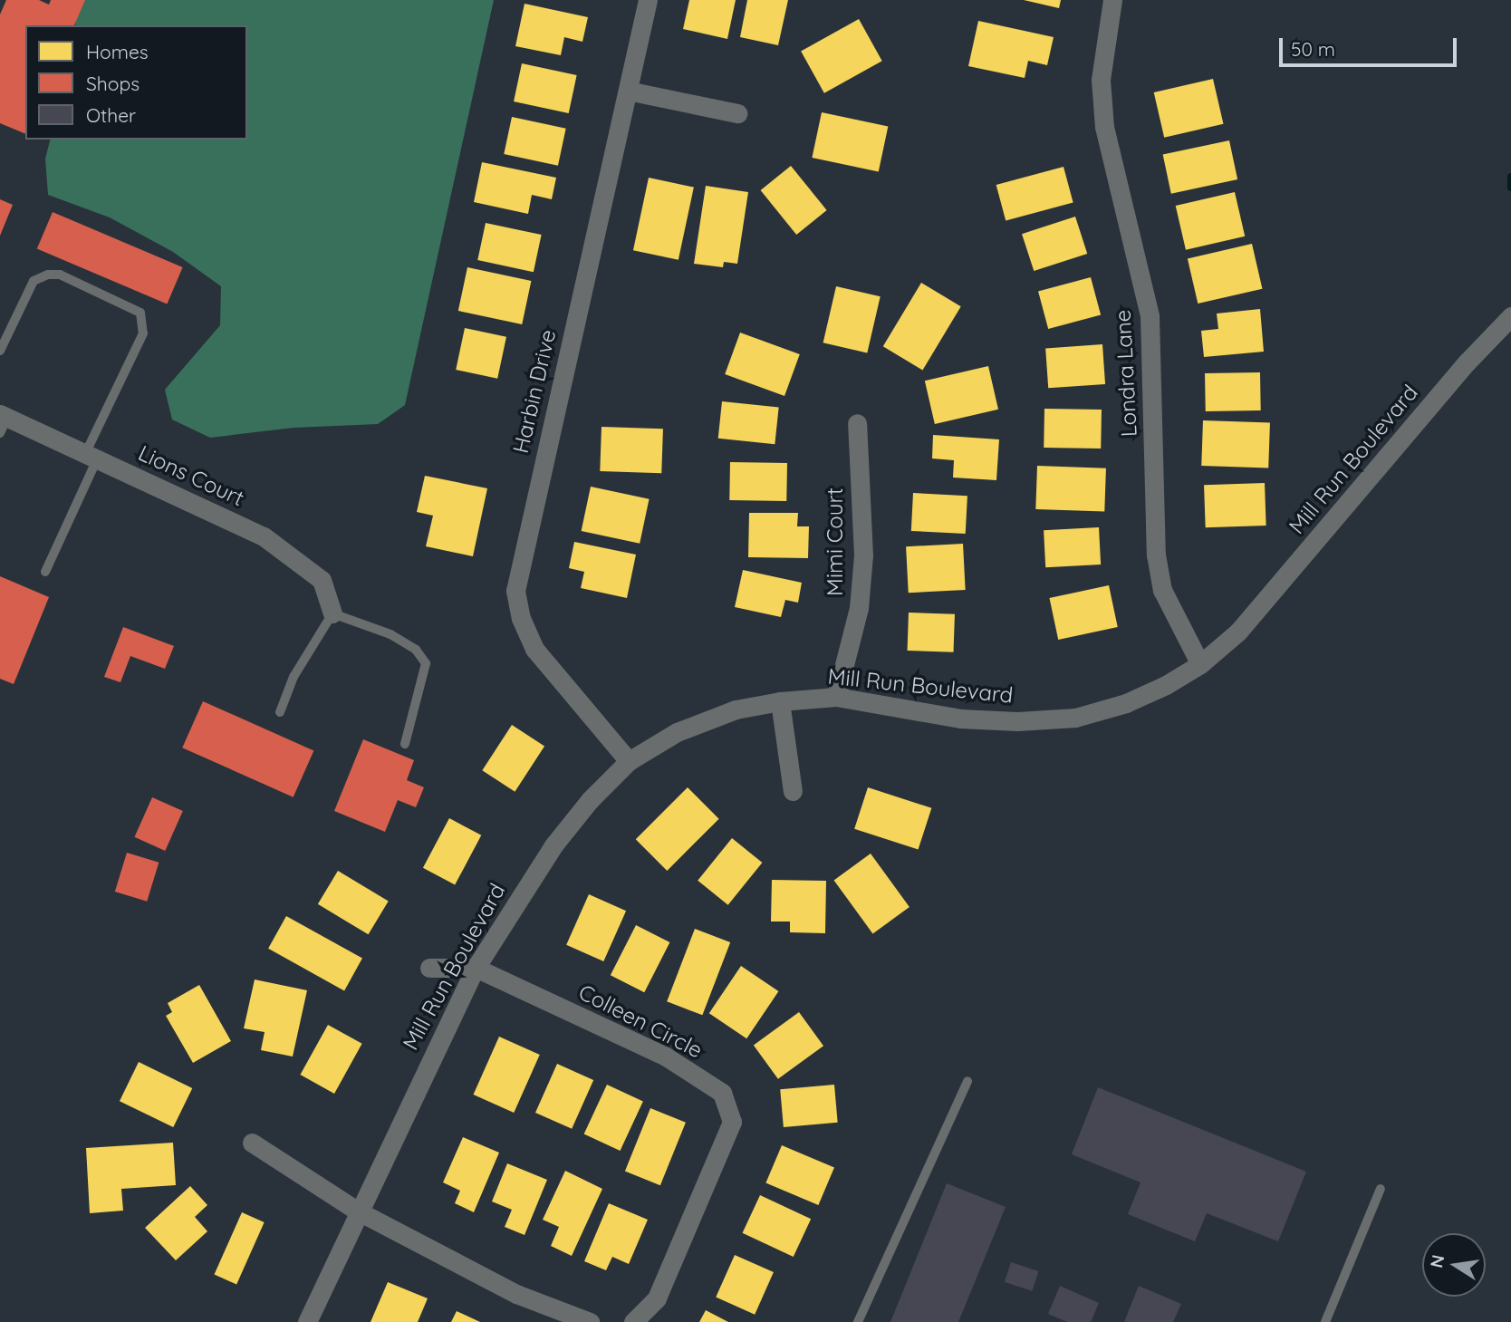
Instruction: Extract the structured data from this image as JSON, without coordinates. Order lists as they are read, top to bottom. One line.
{"streets":{"street":["Londra Lane","Harbin Drive","Mill Run Boulevard","Lions Court","Mimi Court","Colleen Circle"]},"crossings":[["Londra Lane","Mill Run Boulevard"],["Harbin Drive","Mill Run Boulevard"],["Mill Run Boulevard","Mimi Court"],["Mill Run Boulevard","Colleen Circle"]],"legend":["Homes","Shops","Other"],"scale_bar":"50 m","north":"left"}
